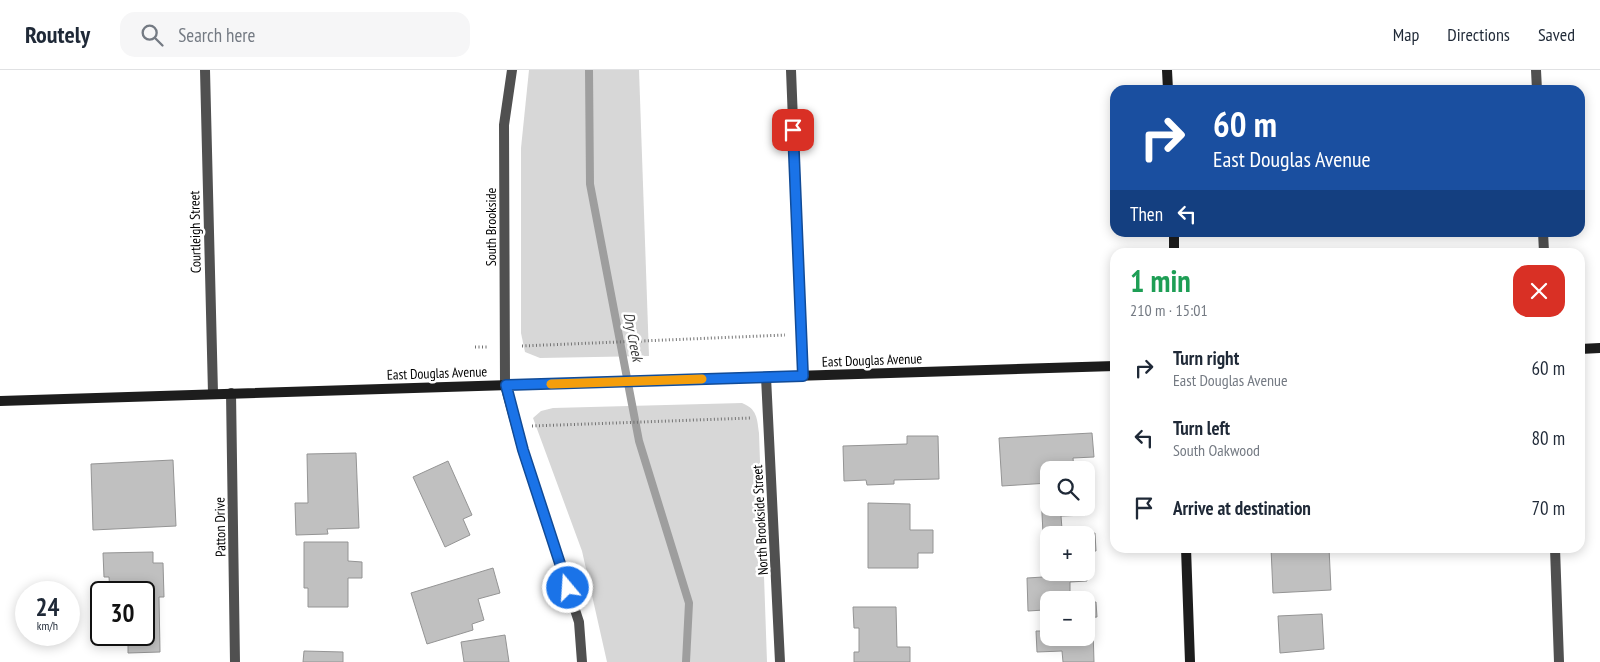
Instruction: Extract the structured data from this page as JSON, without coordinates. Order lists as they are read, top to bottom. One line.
{"streets":{"main road":["East Douglas Avenue"],"street":["South Brookside","Courtleigh Street","North Brookside Street","Patton Drive"]},"crossings":[["South Brookside","East Douglas Avenue"],["Courtleigh Street","East Douglas Avenue"],["East Douglas Avenue","North Brookside Street"],["East Douglas Avenue","Patton Drive"]],"water":["Dry Creek"],"page":{"header":"Routely","search":"Search here","nav":["Map","Directions","Saved"],"turn":["60 m","East Douglas Avenue"],"then":"Then","heading":["1 min","210 m · 15:01"],"list":[{"name":"Turn right","note":"East Douglas Avenue","value":"60 m"},{"name":"Turn left","note":"South Oakwood","value":"80 m"},{"name":"Arrive at destination","value":"70 m"}],"map_buttons":["+","−"],"speed":"24 km/h","limit":"30"}}
